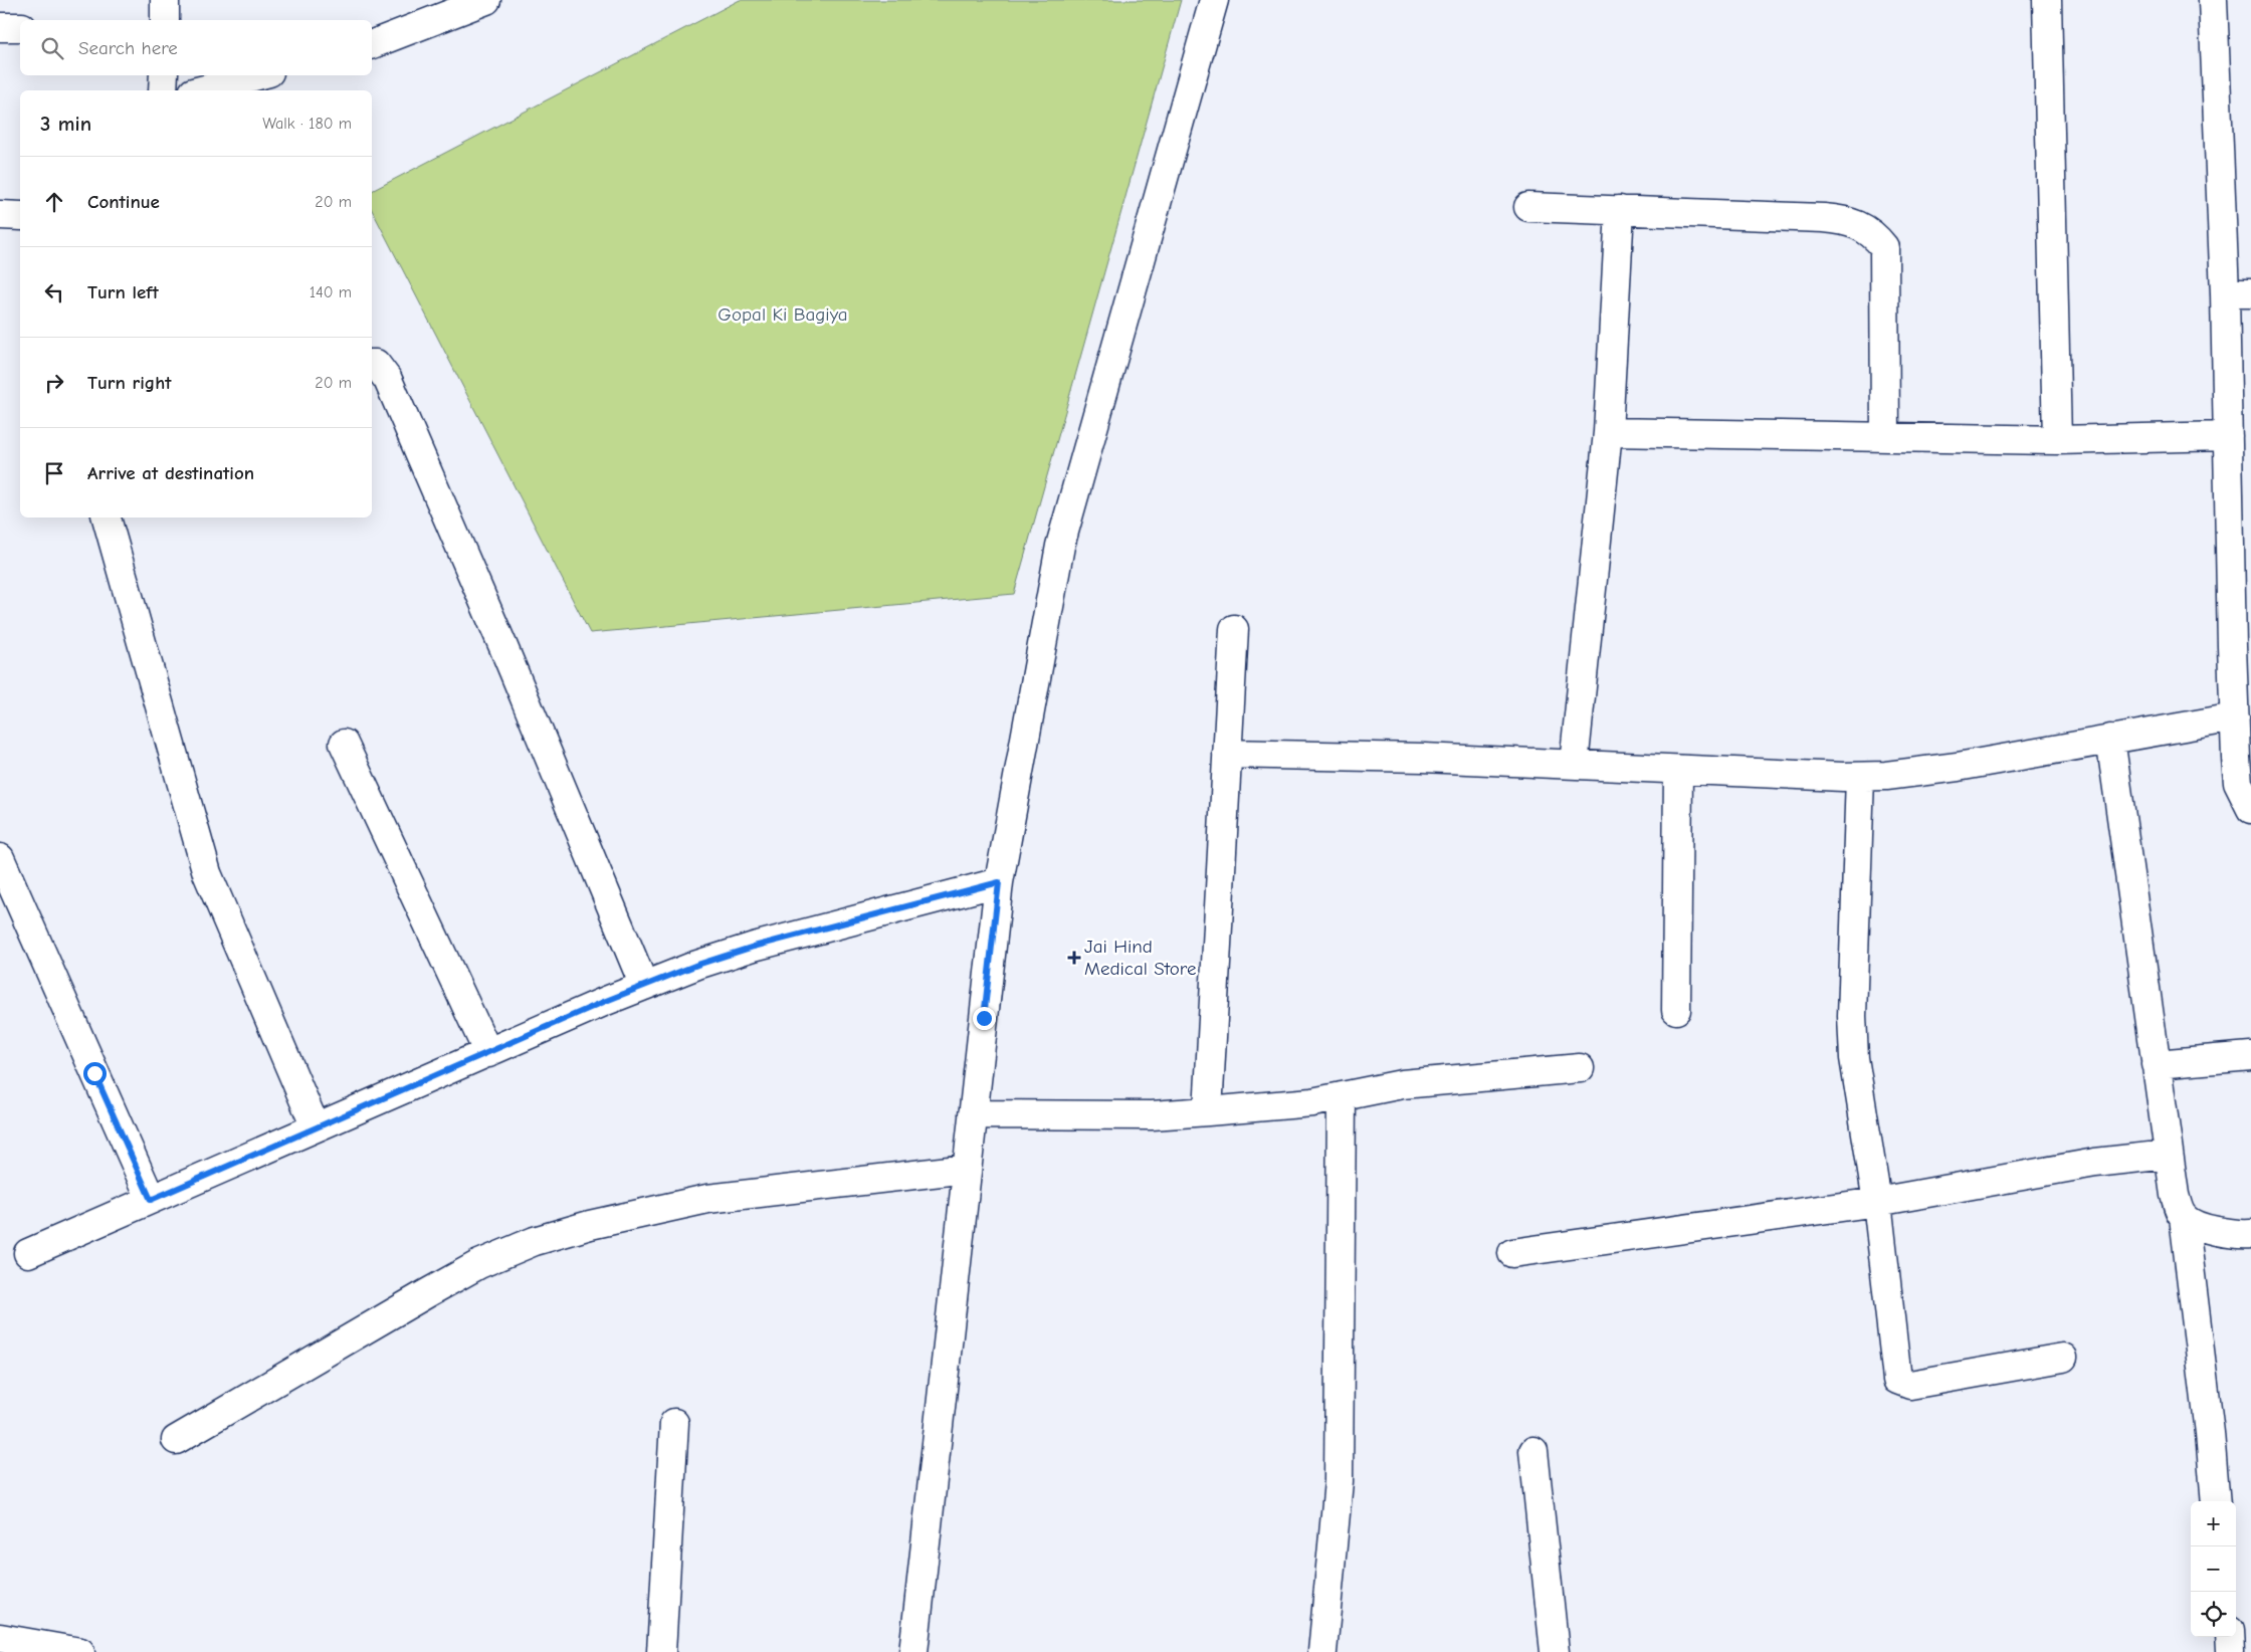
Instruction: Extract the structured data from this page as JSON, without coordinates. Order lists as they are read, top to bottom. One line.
{"parks":["Gopal Ki Bagiya"],"places":{"health":["Jai Hind Medical Store"]},"page":{"search":"Search here","heading":["3 min","Walk · 180 m"],"list":[["Continue","20 m"],["Turn left","140 m"],["Turn right","20 m"],"Arrive at destination"],"map_buttons":["+","−"]}}
